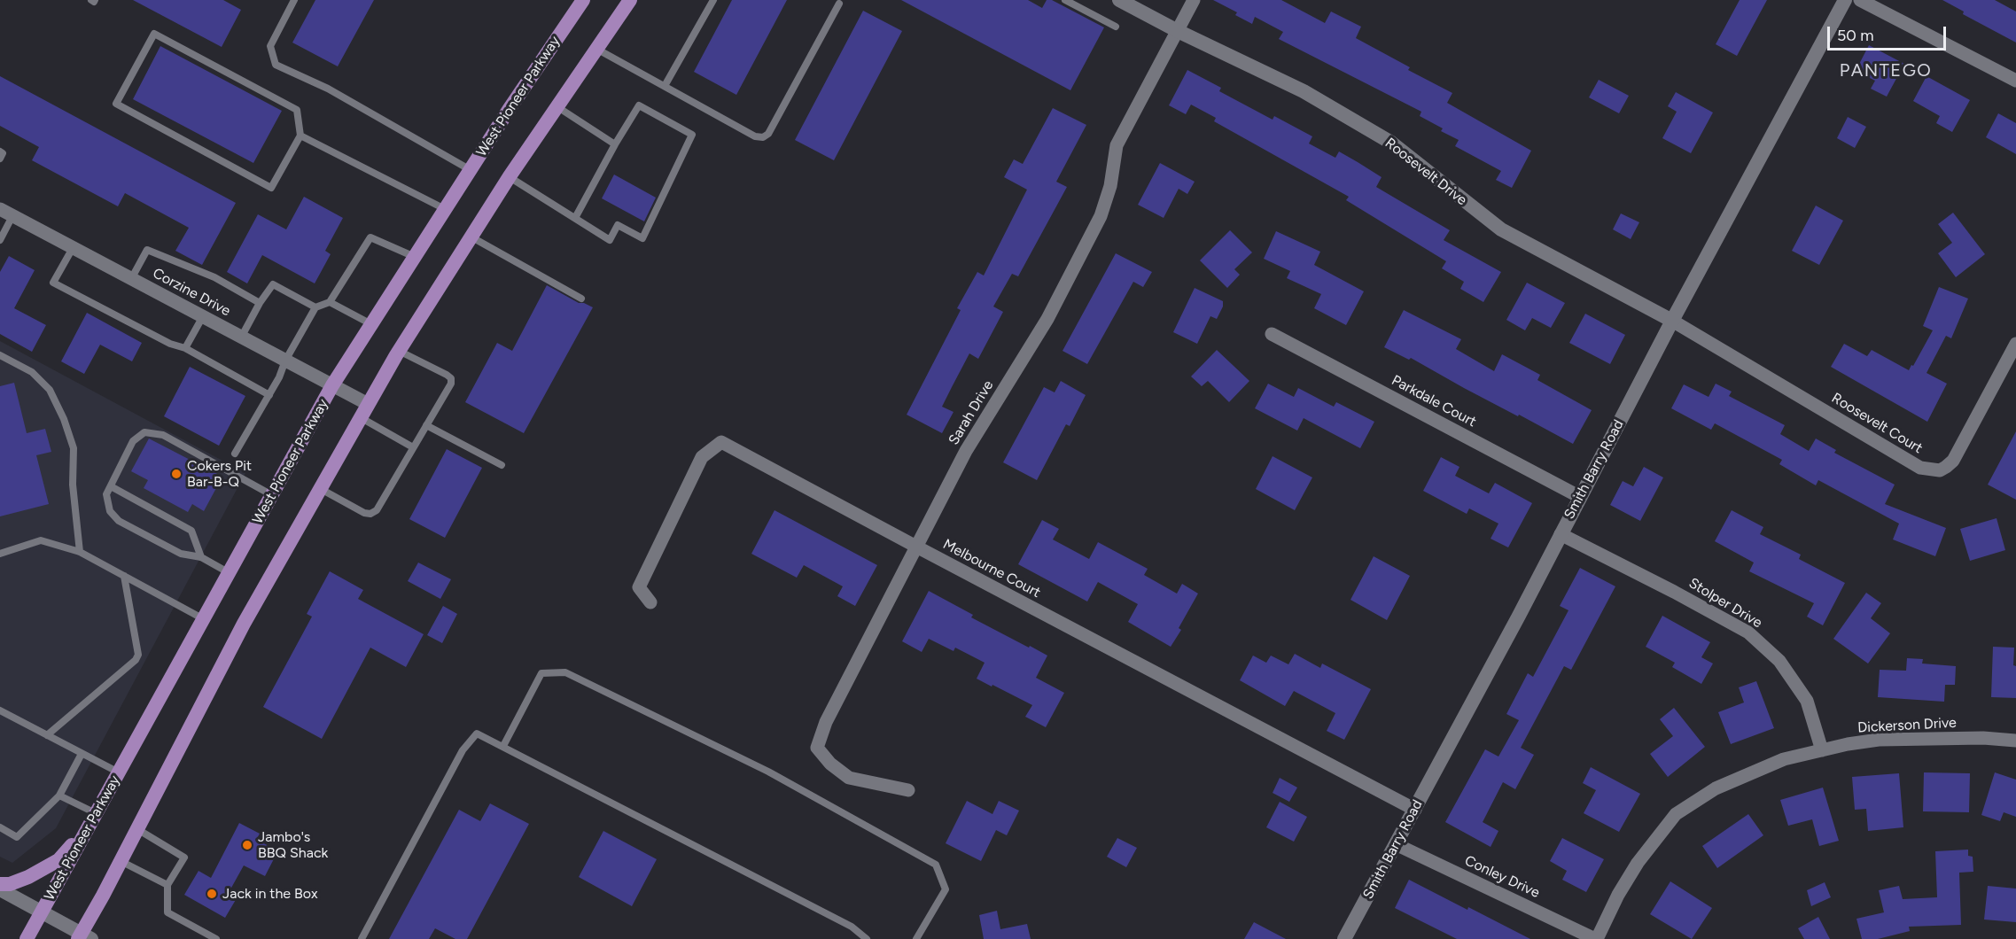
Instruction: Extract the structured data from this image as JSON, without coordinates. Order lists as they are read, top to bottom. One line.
{"streets":{"main road":["West Pioneer Parkway"],"street":["Roosevelt Drive","Corzine Drive","Parkdale Court","Sarah Drive","Roosevelt Court","Smith Barry Road","Melbourne Court","Stolper Drive","Dickerson Drive","Conley Drive"]},"crossings":[["West Pioneer Parkway","Corzine Drive"],["Roosevelt Drive","Sarah Drive"],["Roosevelt Drive","Roosevelt Court"],["Roosevelt Drive","Smith Barry Road"],["Parkdale Court","Smith Barry Road"],["Sarah Drive","Melbourne Court"],["Roosevelt Court","Smith Barry Road"],["Smith Barry Road","Melbourne Court"],["Smith Barry Road","Stolper Drive"],["Smith Barry Road","Conley Drive"],["Stolper Drive","Dickerson Drive"],["Dickerson Drive","Conley Drive"]],"districts":["PANTEGO"],"places":["Cokers Pit Bar-B-Q","Jambo's BBQ Shack","Jack in the Box"],"scale_bar":"50 m"}
